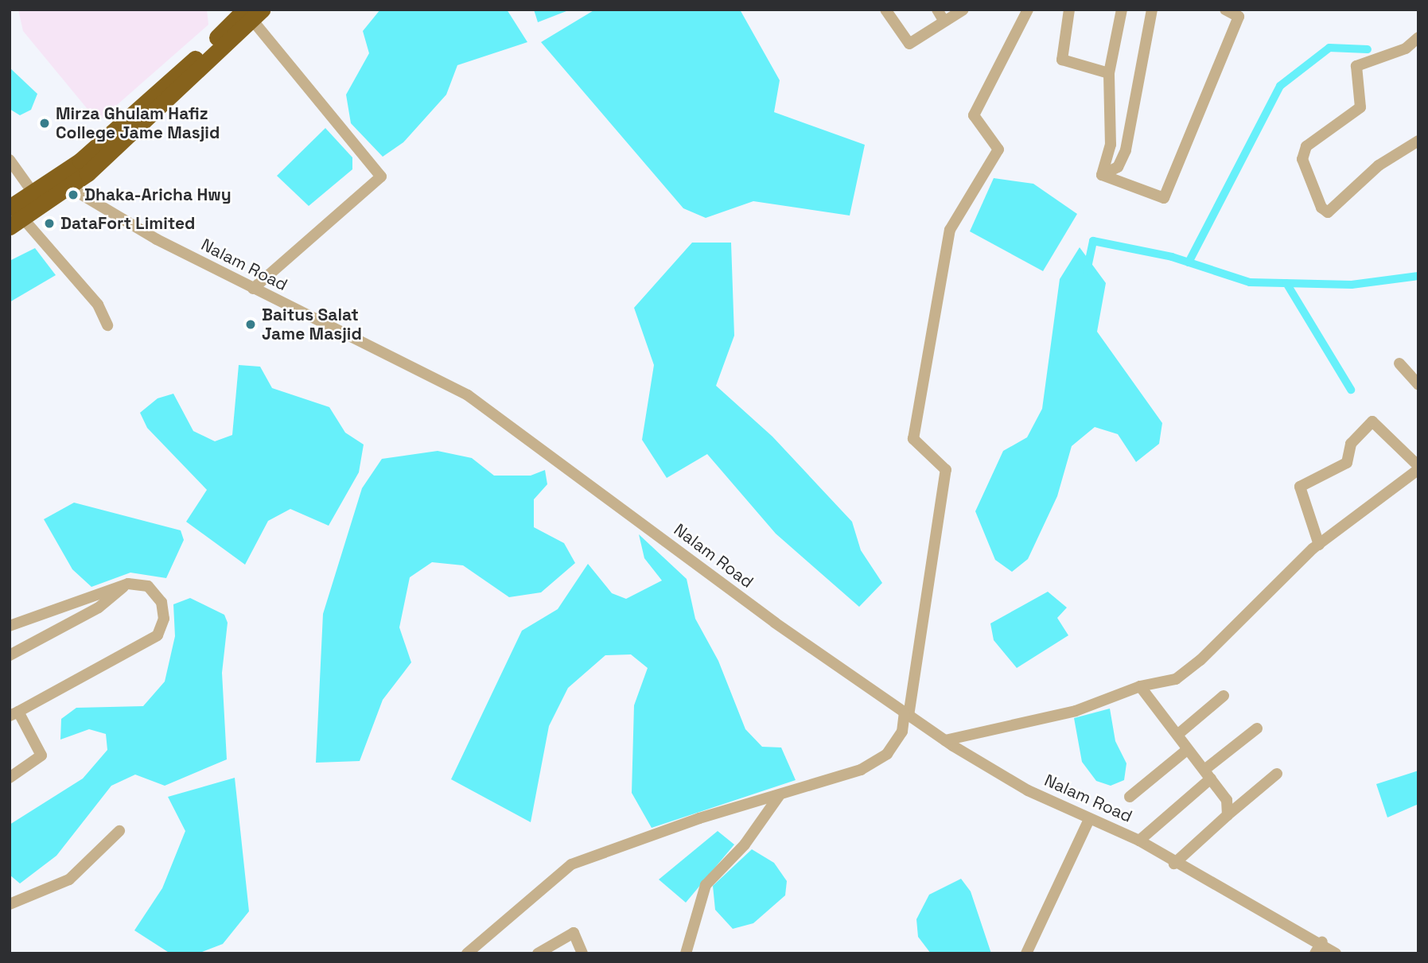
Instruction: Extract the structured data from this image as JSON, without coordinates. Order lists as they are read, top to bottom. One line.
{"streets":{"street":["Nalam Road"]},"places":["Mirza Ghulam Hafiz College Jame Masjid","Dhaka-Aricha Hwy","DataFort Limited","Baitus Salat Jame Masjid"]}
